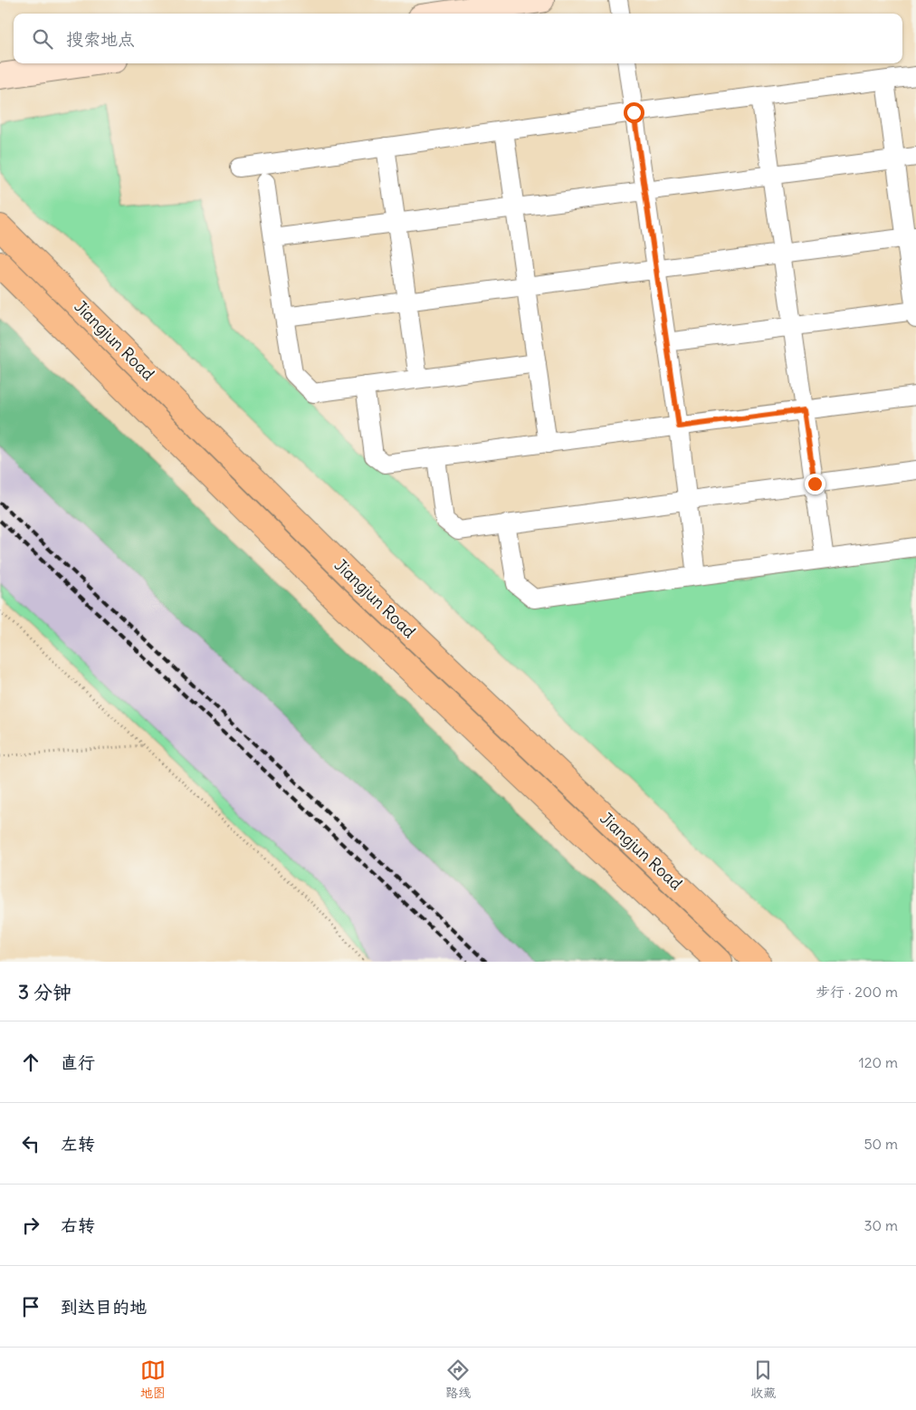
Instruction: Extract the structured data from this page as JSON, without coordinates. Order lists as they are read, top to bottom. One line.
{"streets":{"main road":["Jiangjun Road"]},"page":{"search":"搜索地点","heading":["3 分钟","步行 · 200 m"],"list":[["直行","120 m"],["左转","50 m"],["右转","30 m"],"到达目的地"],"nav":["地图","路线","收藏"]}}
